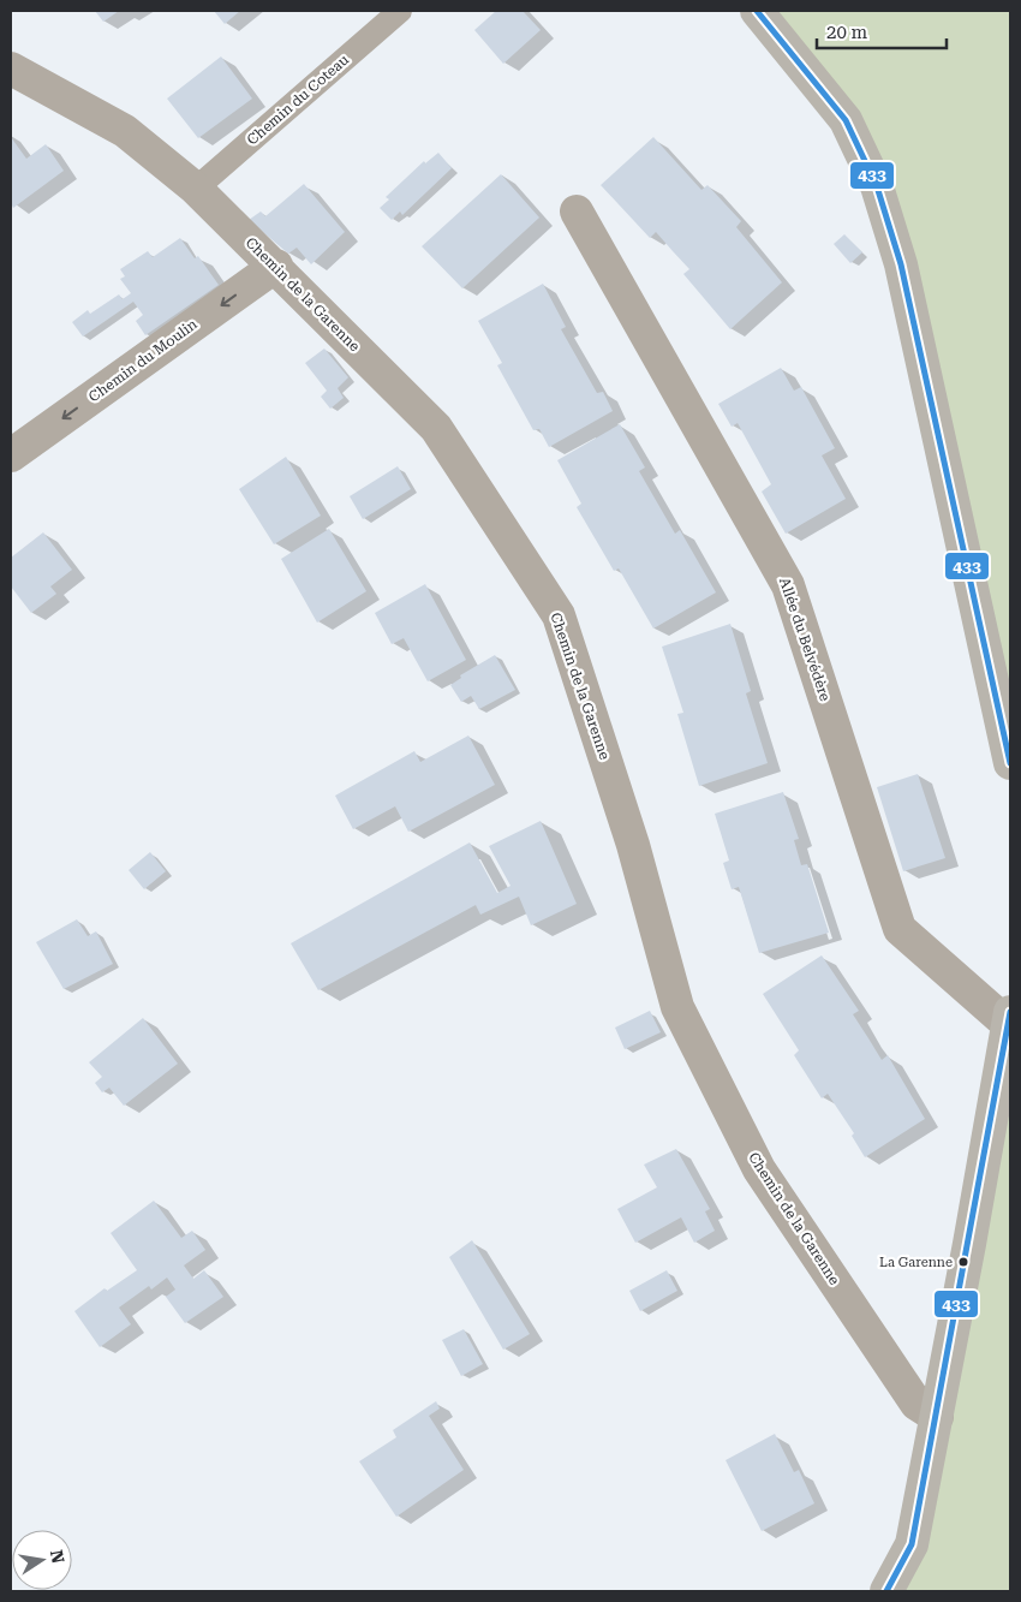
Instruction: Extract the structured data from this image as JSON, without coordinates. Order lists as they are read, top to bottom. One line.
{"streets":{"street":["Chemin de la Garenne","Chemin du Moulin","Allée du Belvédère"],"lane":["Chemin du Coteau"]},"crossings":[["Chemin du Coteau","Chemin de la Garenne"],["Chemin de la Garenne","Chemin du Moulin"]],"one_way":["Chemin du Moulin"],"places":["La Garenne"],"lines":["transit line 433"],"scale_bar":"20 m","north":"right"}
